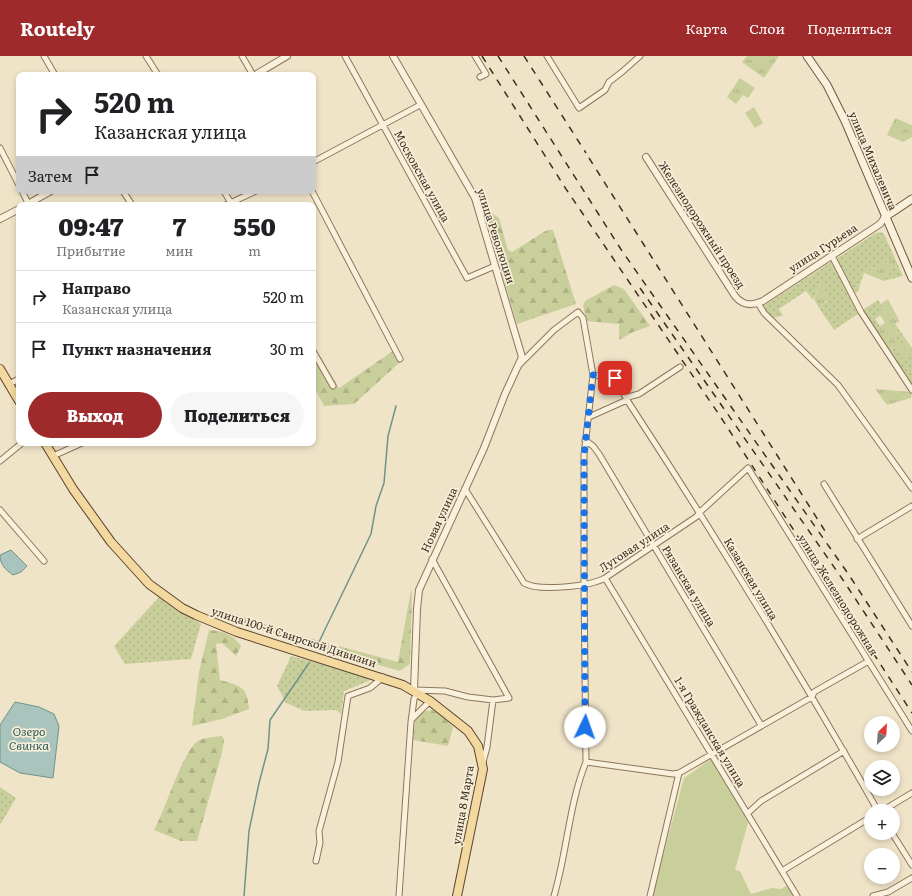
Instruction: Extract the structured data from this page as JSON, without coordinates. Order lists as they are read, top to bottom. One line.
{"streets":{"main road":["улица Михалевича","улица Гурьева","улица 100-й Свирской Дивизии","улица 8 Марта"],"street":["Московская улица","Железнодорожный проезд","улица Революции","Новая улица","Луговая улица","Казанская улица","Рязанская улица","улица Железнодорожная","1-я Гражданская улица"]},"crossings":[["улица Михалевича","улица Гурьева"],["Московская улица","улица Революции"],["Железнодорожный проезд","улица Гурьева"],["улица Революции","Новая улица"],["Новая улица","Луговая улица"],["Новая улица","улица 100-й Свирской Дивизии"],["Новая улица","улица 8 Марта"],["Луговая улица","Казанская улица"],["Луговая улица","Рязанская улица"],["Луговая улица","улица Железнодорожная"],["Луговая улица","1-я Гражданская улица"],["улица 100-й Свирской Дивизии","улица 8 Марта"]],"water":["Озеро Свинка"],"north":"top right","page":{"header":"Routely","nav":["Карта","Слои","Поделиться"],"turn":["520 m","Казанская улица"],"then":"Затем","eta":["09:47","Прибытие","7","мин","550","m"],"list":[{"name":"Направо","note":"Казанская улица","value":"520 m"},{"name":"Пункт назначения","value":"30 m"}],"buttons":["Выход","Поделиться"],"map_buttons":["+","−"]}}
